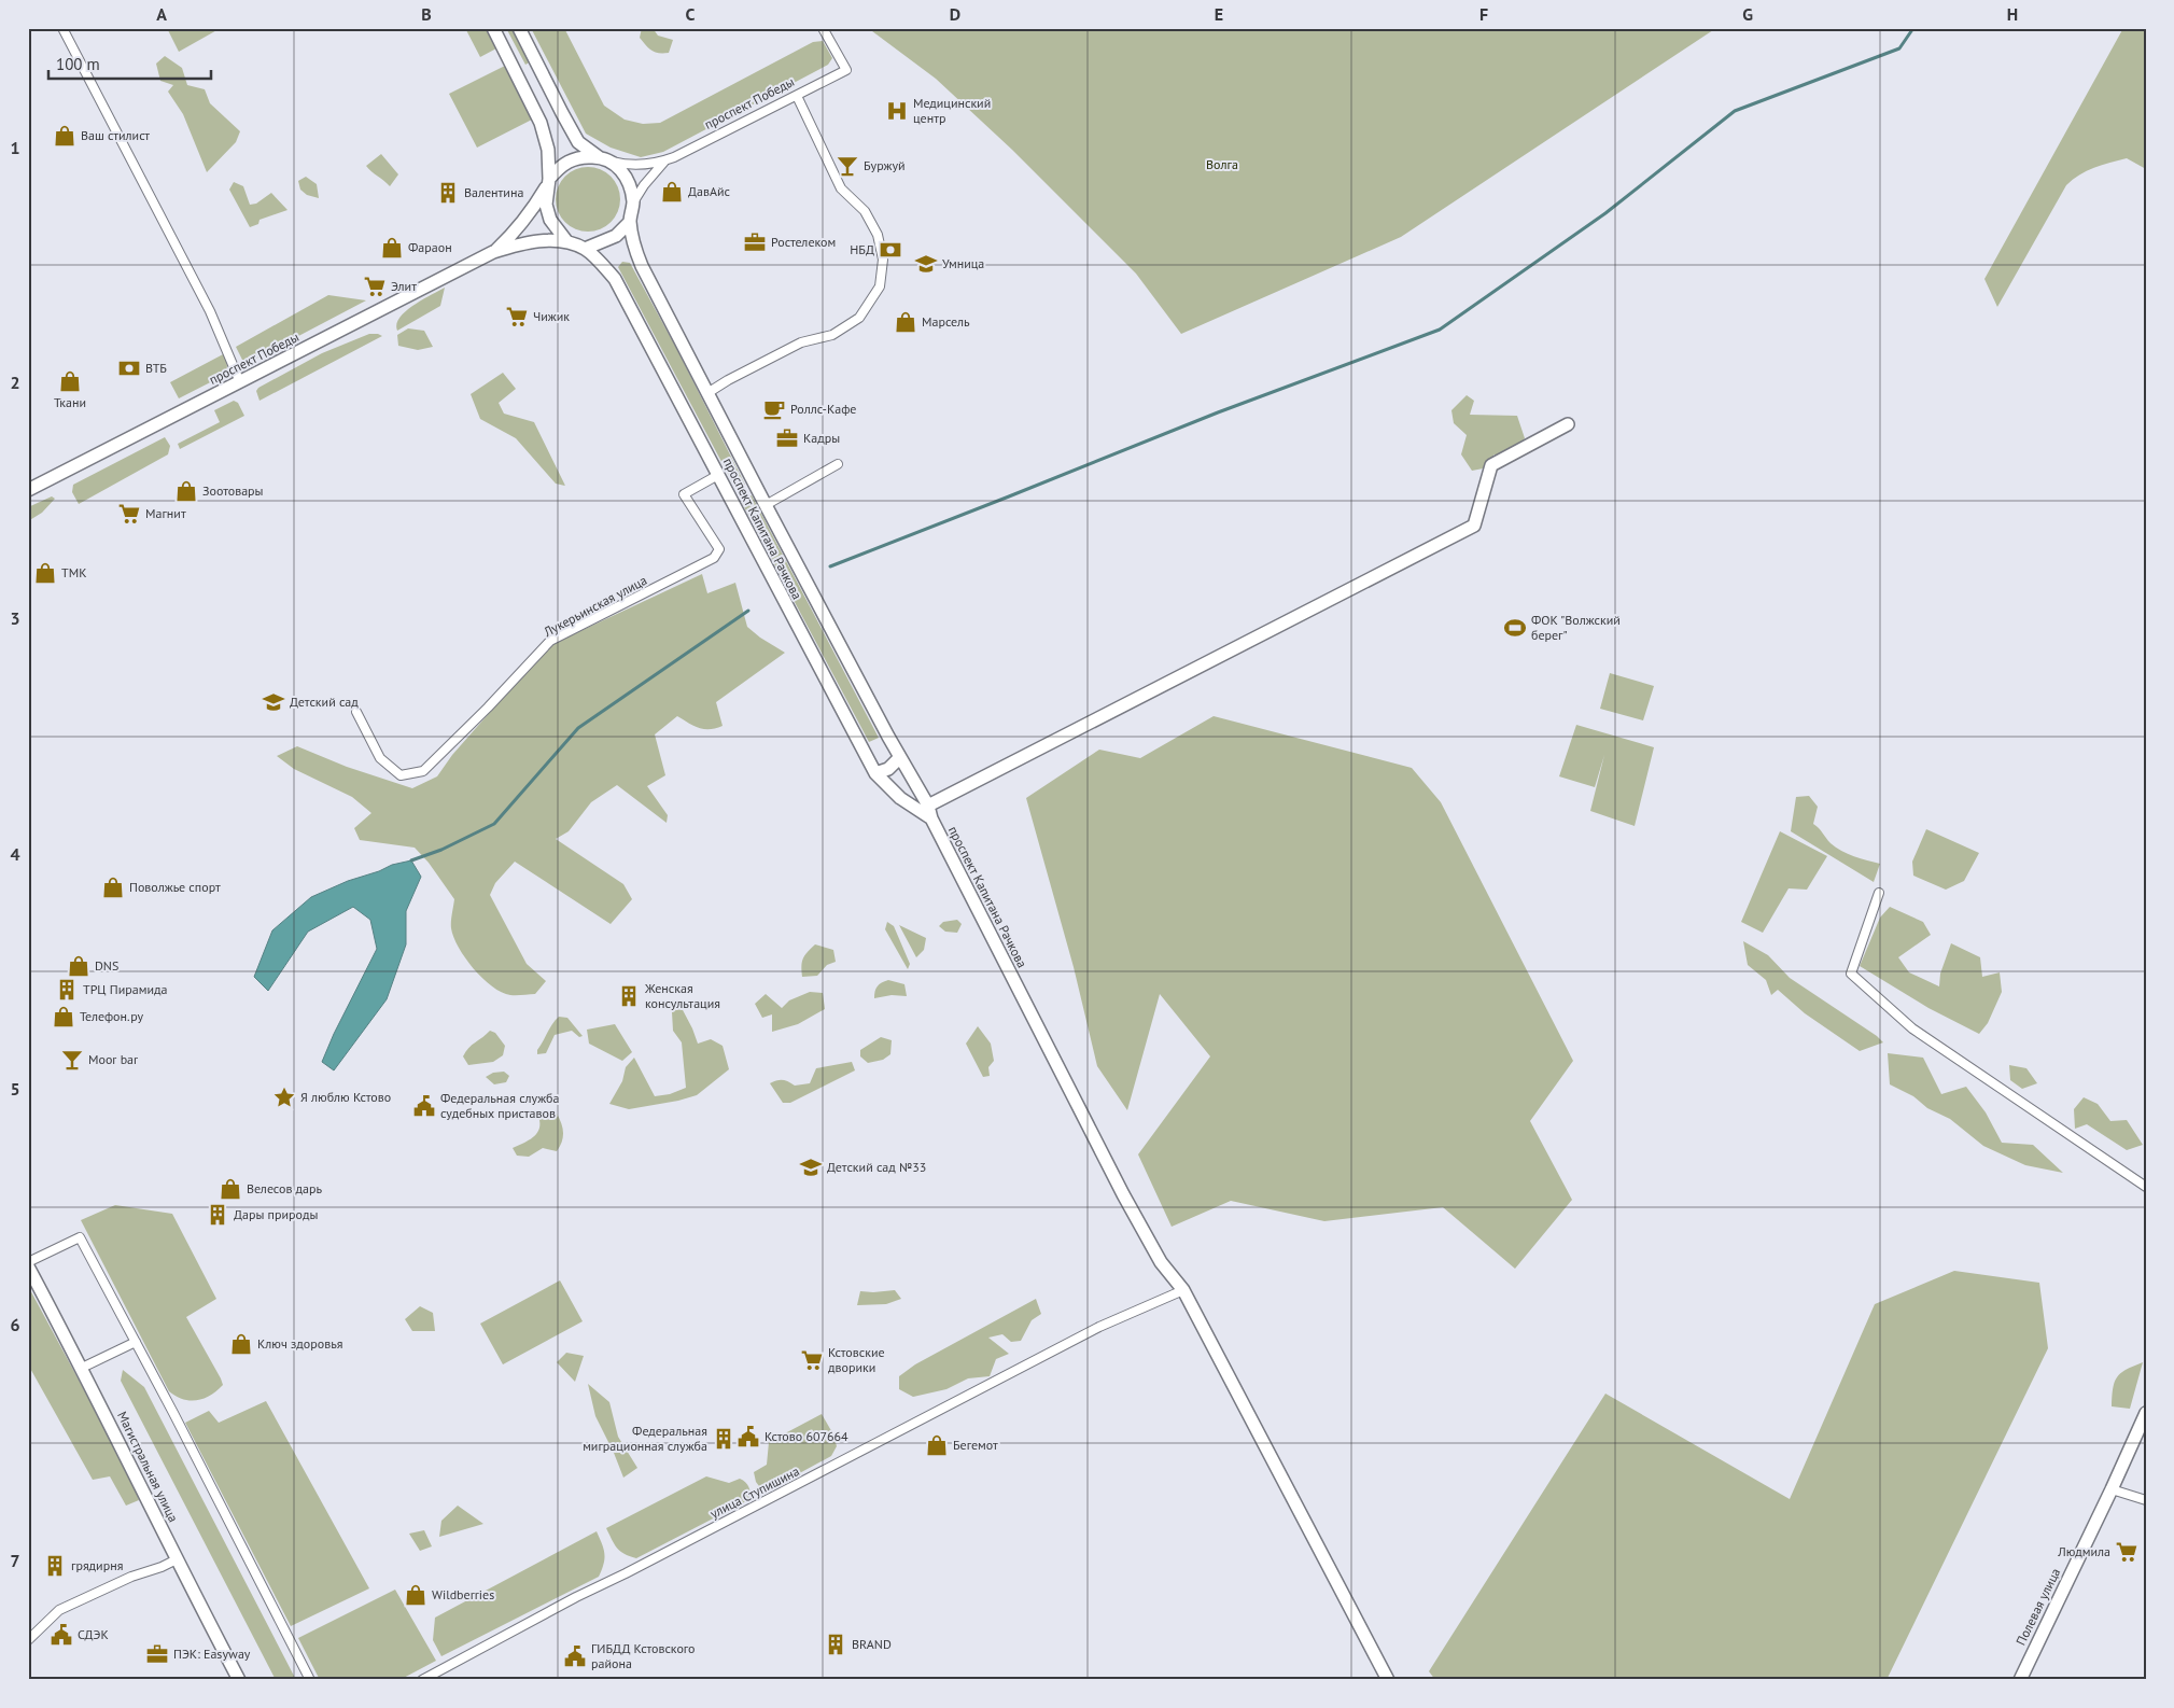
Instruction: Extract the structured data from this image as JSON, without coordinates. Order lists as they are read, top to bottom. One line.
{"streets":{"street":["проспект Победы","проспект Капитана Рачкова","Лукерьинская улица","Магистральная улица","улица Ступишина","Полевая улица"]},"crossings":[["проспект Капитана Рачкова","Лукерьинская улица"],["проспект Капитана Рачкова","улица Ступишина"]],"parks":["Волга"],"places":{"hospital":["Медицинский центр"],"shop":["Ваш стилист","ДавАйс","Фараон","Марсель","Ткани","Зоотовары","ТМК","Поволжье спорт","DNS","Телефон.ру","Велесов дарь","Ключ здоровья","Бегемот","Wildberries"],"bar":["Буржуй","Moor bar"],"building":["Валентина","ТРЦ Пирамида","Женская консультация","Дары природы","Федеральная миграционная служба","грядирня","BRAND"],"office":["Ростелеком","Кадры","ПЭК: Easyway"],"bank":["НБД","ВТБ"],"school or university":["Умница","Детский сад","Детский сад №33"],"supermarket":["Элит","Чижик","Магнит","Кстовские дворики","Людмила"],"cafe":["Роллс-Кафе"],"sports":["ФОК \"Волжский берег\""],"place":["Я люблю Кстово"],"public building":["Федеральная служба судебных приставов","Кстово 607664","СДЭК","ГИБДД Кстовского района"]},"scale_bar":"100 m","grid":{"columns":["A","B","C","D","E","F","G","H"],"rows":["1","2","3","4","5","6","7"]}}
